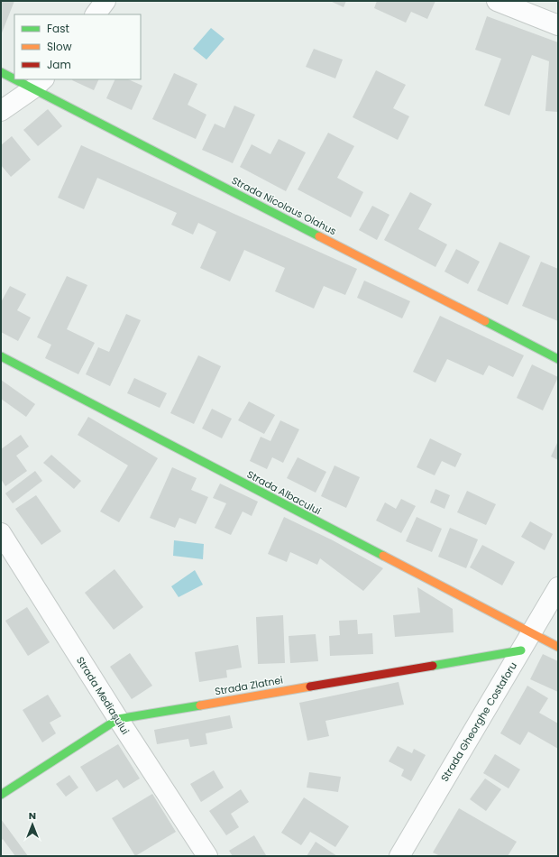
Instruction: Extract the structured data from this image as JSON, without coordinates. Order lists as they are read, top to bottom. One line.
{"streets":{"street":["Strada Nicolaus Olahus","Strada Albacului","Strada Zlatnei","Strada Mediașului","Strada Gheorghe Costaforu"]},"crossings":[["Strada Albacului","Strada Gheorghe Costaforu"],["Strada Zlatnei","Strada Mediașului"],["Strada Zlatnei","Strada Gheorghe Costaforu"]],"legend":["Fast","Slow","Jam"],"north":"top"}
